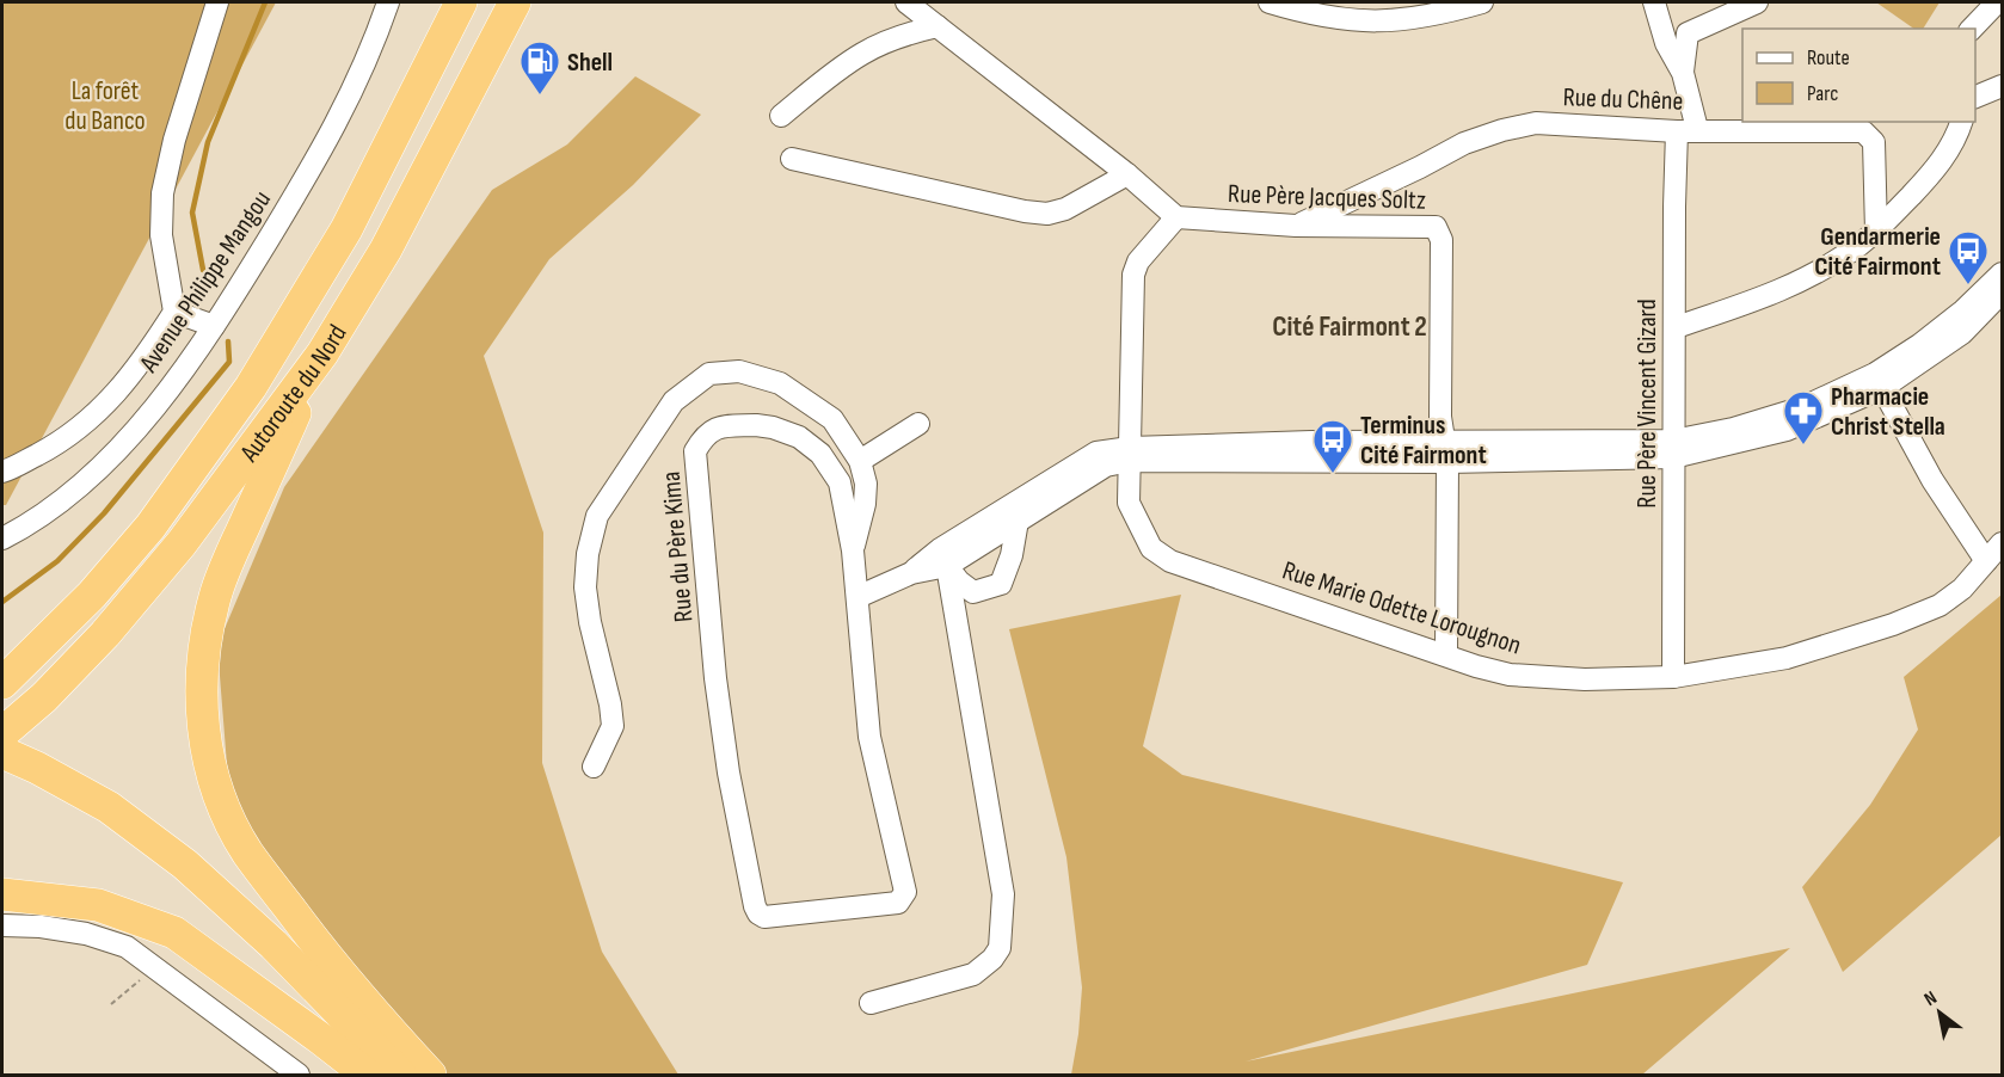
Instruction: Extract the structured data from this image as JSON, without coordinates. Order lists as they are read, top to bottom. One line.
{"streets":{"highway":["Autoroute du Nord"],"street":["Rue du Chêne","Rue Père Jacques Soltz","Avenue Philippe Mangou","Rue Père Vincent Gizard","Rue du Père Kima","Rue Marie Odette Lorougnon"]},"crossings":[["Rue du Chêne","Rue Père Jacques Soltz"],["Rue du Chêne","Rue Père Vincent Gizard"],["Rue Père Jacques Soltz","Rue Marie Odette Lorougnon"],["Rue Père Vincent Gizard","Rue Marie Odette Lorougnon"]],"districts":["Cité Fairmont 2"],"parks":["La forêt du Banco"],"places":{"fuel station":["Shell"],"bus stop":["Gendarmerie Cité Fairmont","Terminus Cité Fairmont"],"pharmacy":["Pharmacie Christ Stella"]},"legend":["Route","Parc"],"north":"top left"}
